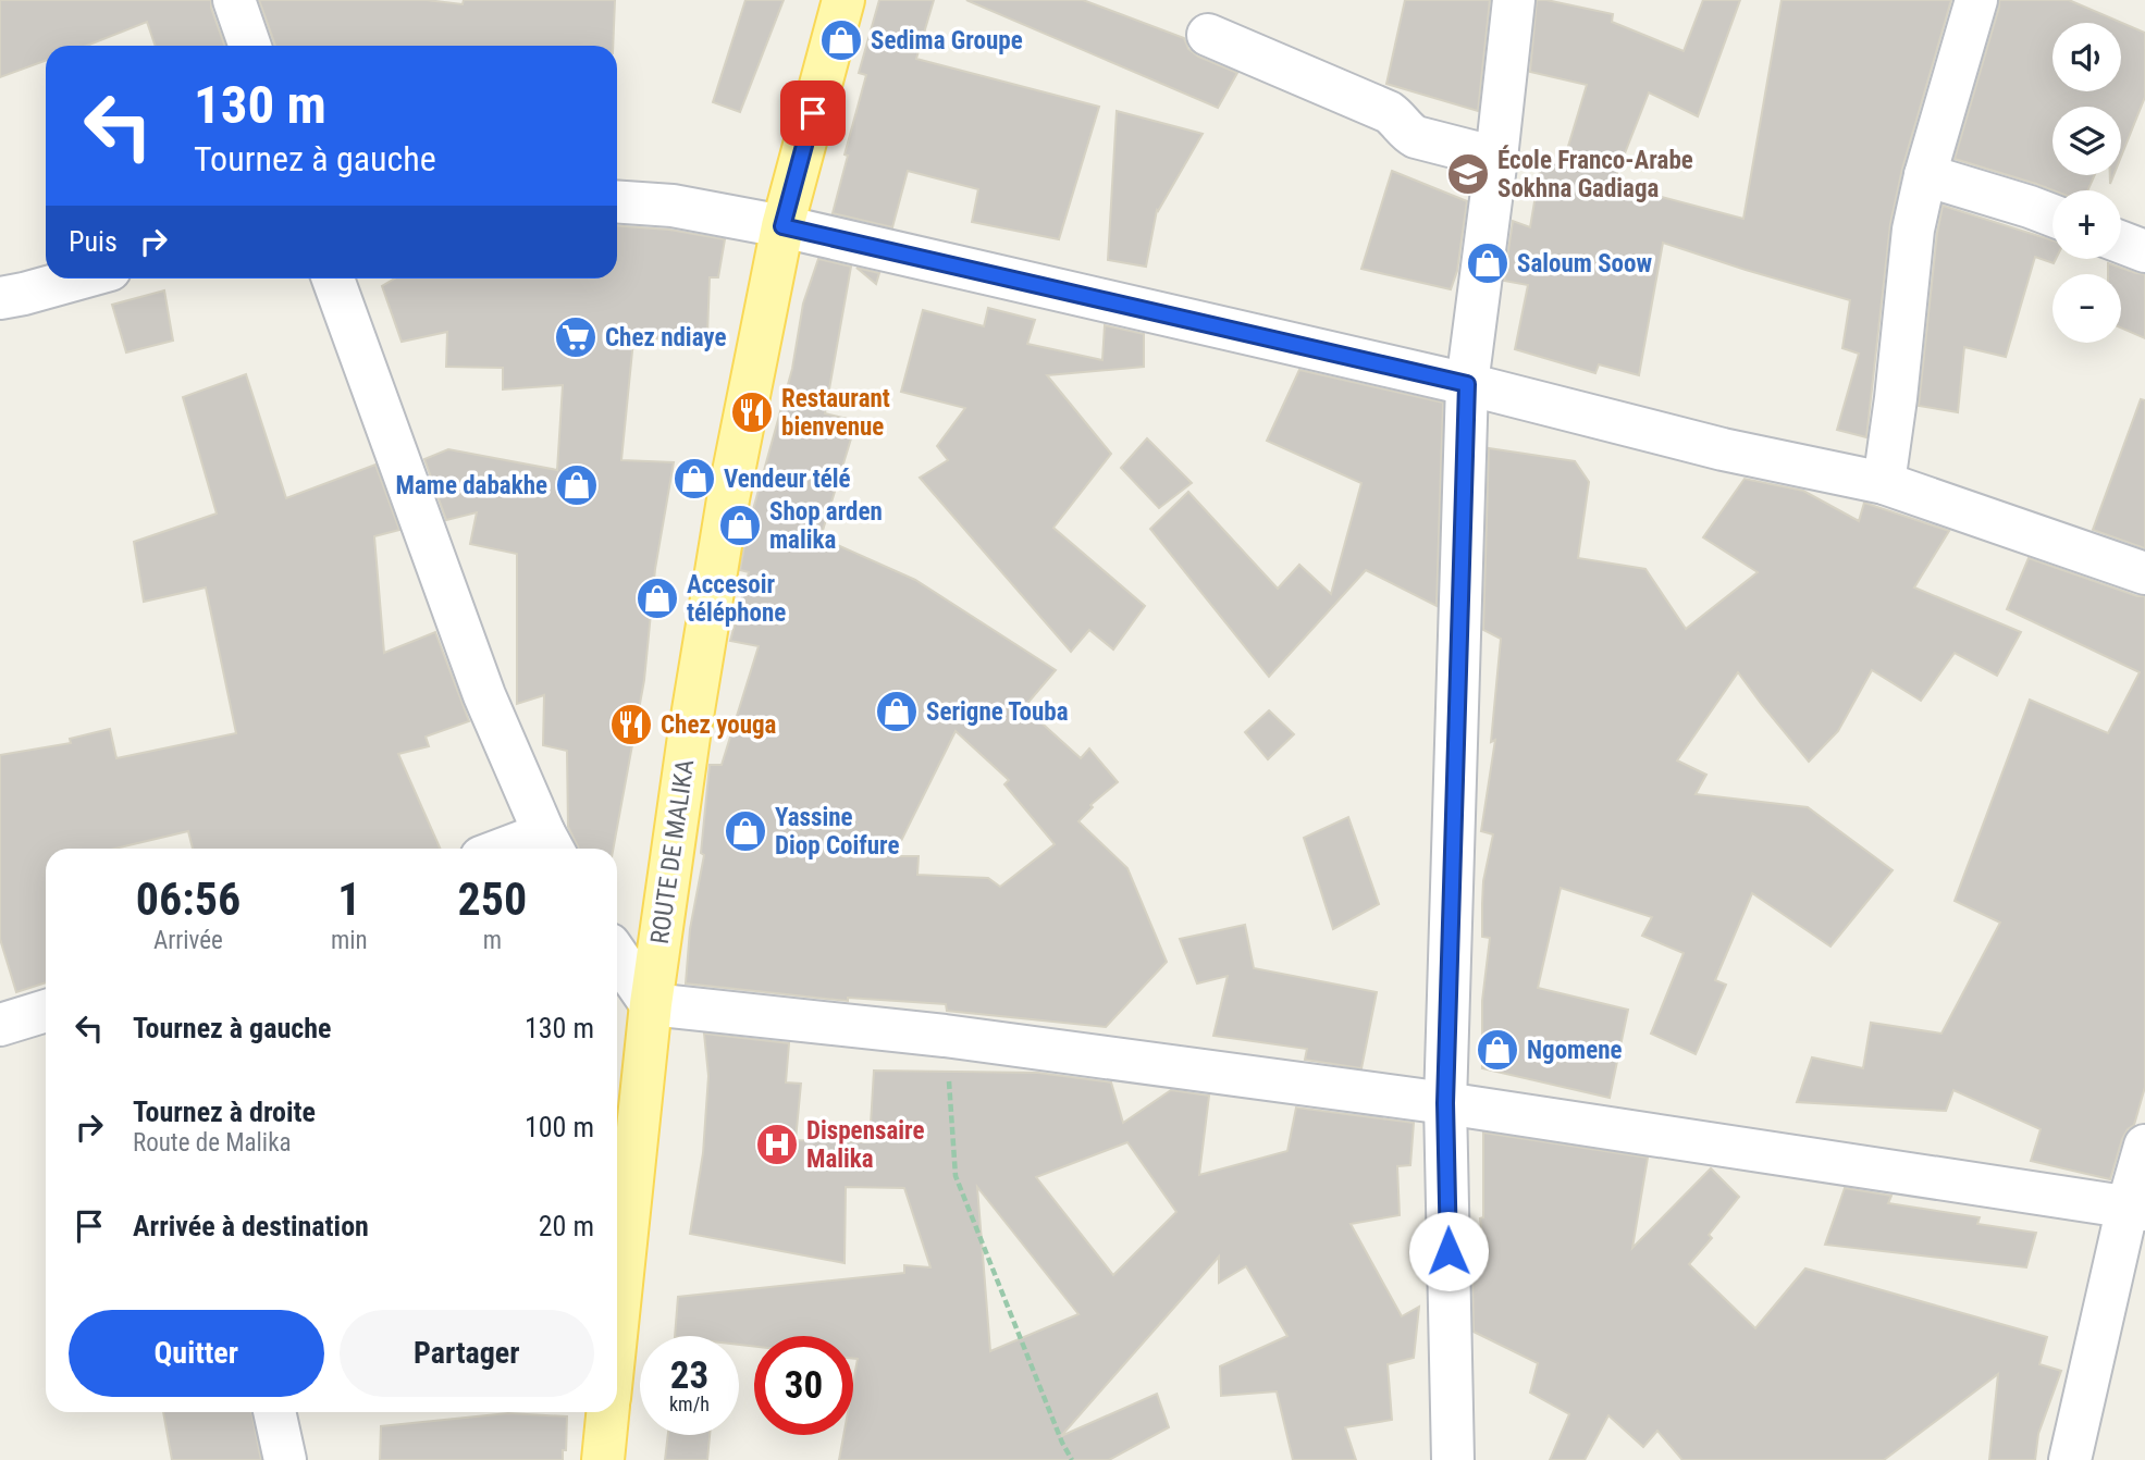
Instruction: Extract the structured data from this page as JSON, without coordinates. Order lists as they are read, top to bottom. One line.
{"streets":{"main road":["ROUTE DE MALIKA"]},"places":{"shop":["Sedima Groupe","Saloum Soow","Vendeur télé","Mame dabakhe","Shop arden malika","Accesoir téléphone","Serigne Touba","Yassine Diop Coifure","Ngomene"],"school or university":["École Franco-Arabe Sokhna Gadiaga"],"supermarket":["Chez ndiaye"],"restaurant":["Restaurant bienvenue","Chez youga"],"hospital":["Dispensaire Malika"]},"page":{"map_buttons":["+","−"],"turn":["130 m","Tournez à gauche"],"then":"Puis","eta":["06:56","Arrivée","1","min","250","m"],"list":[{"name":"Tournez à gauche","value":"130 m"},{"name":"Tournez à droite","note":"Route de Malika","value":"100 m"},{"name":"Arrivée à destination","value":"20 m"}],"buttons":["Quitter","Partager"],"speed":"23 km/h","limit":"30"}}
